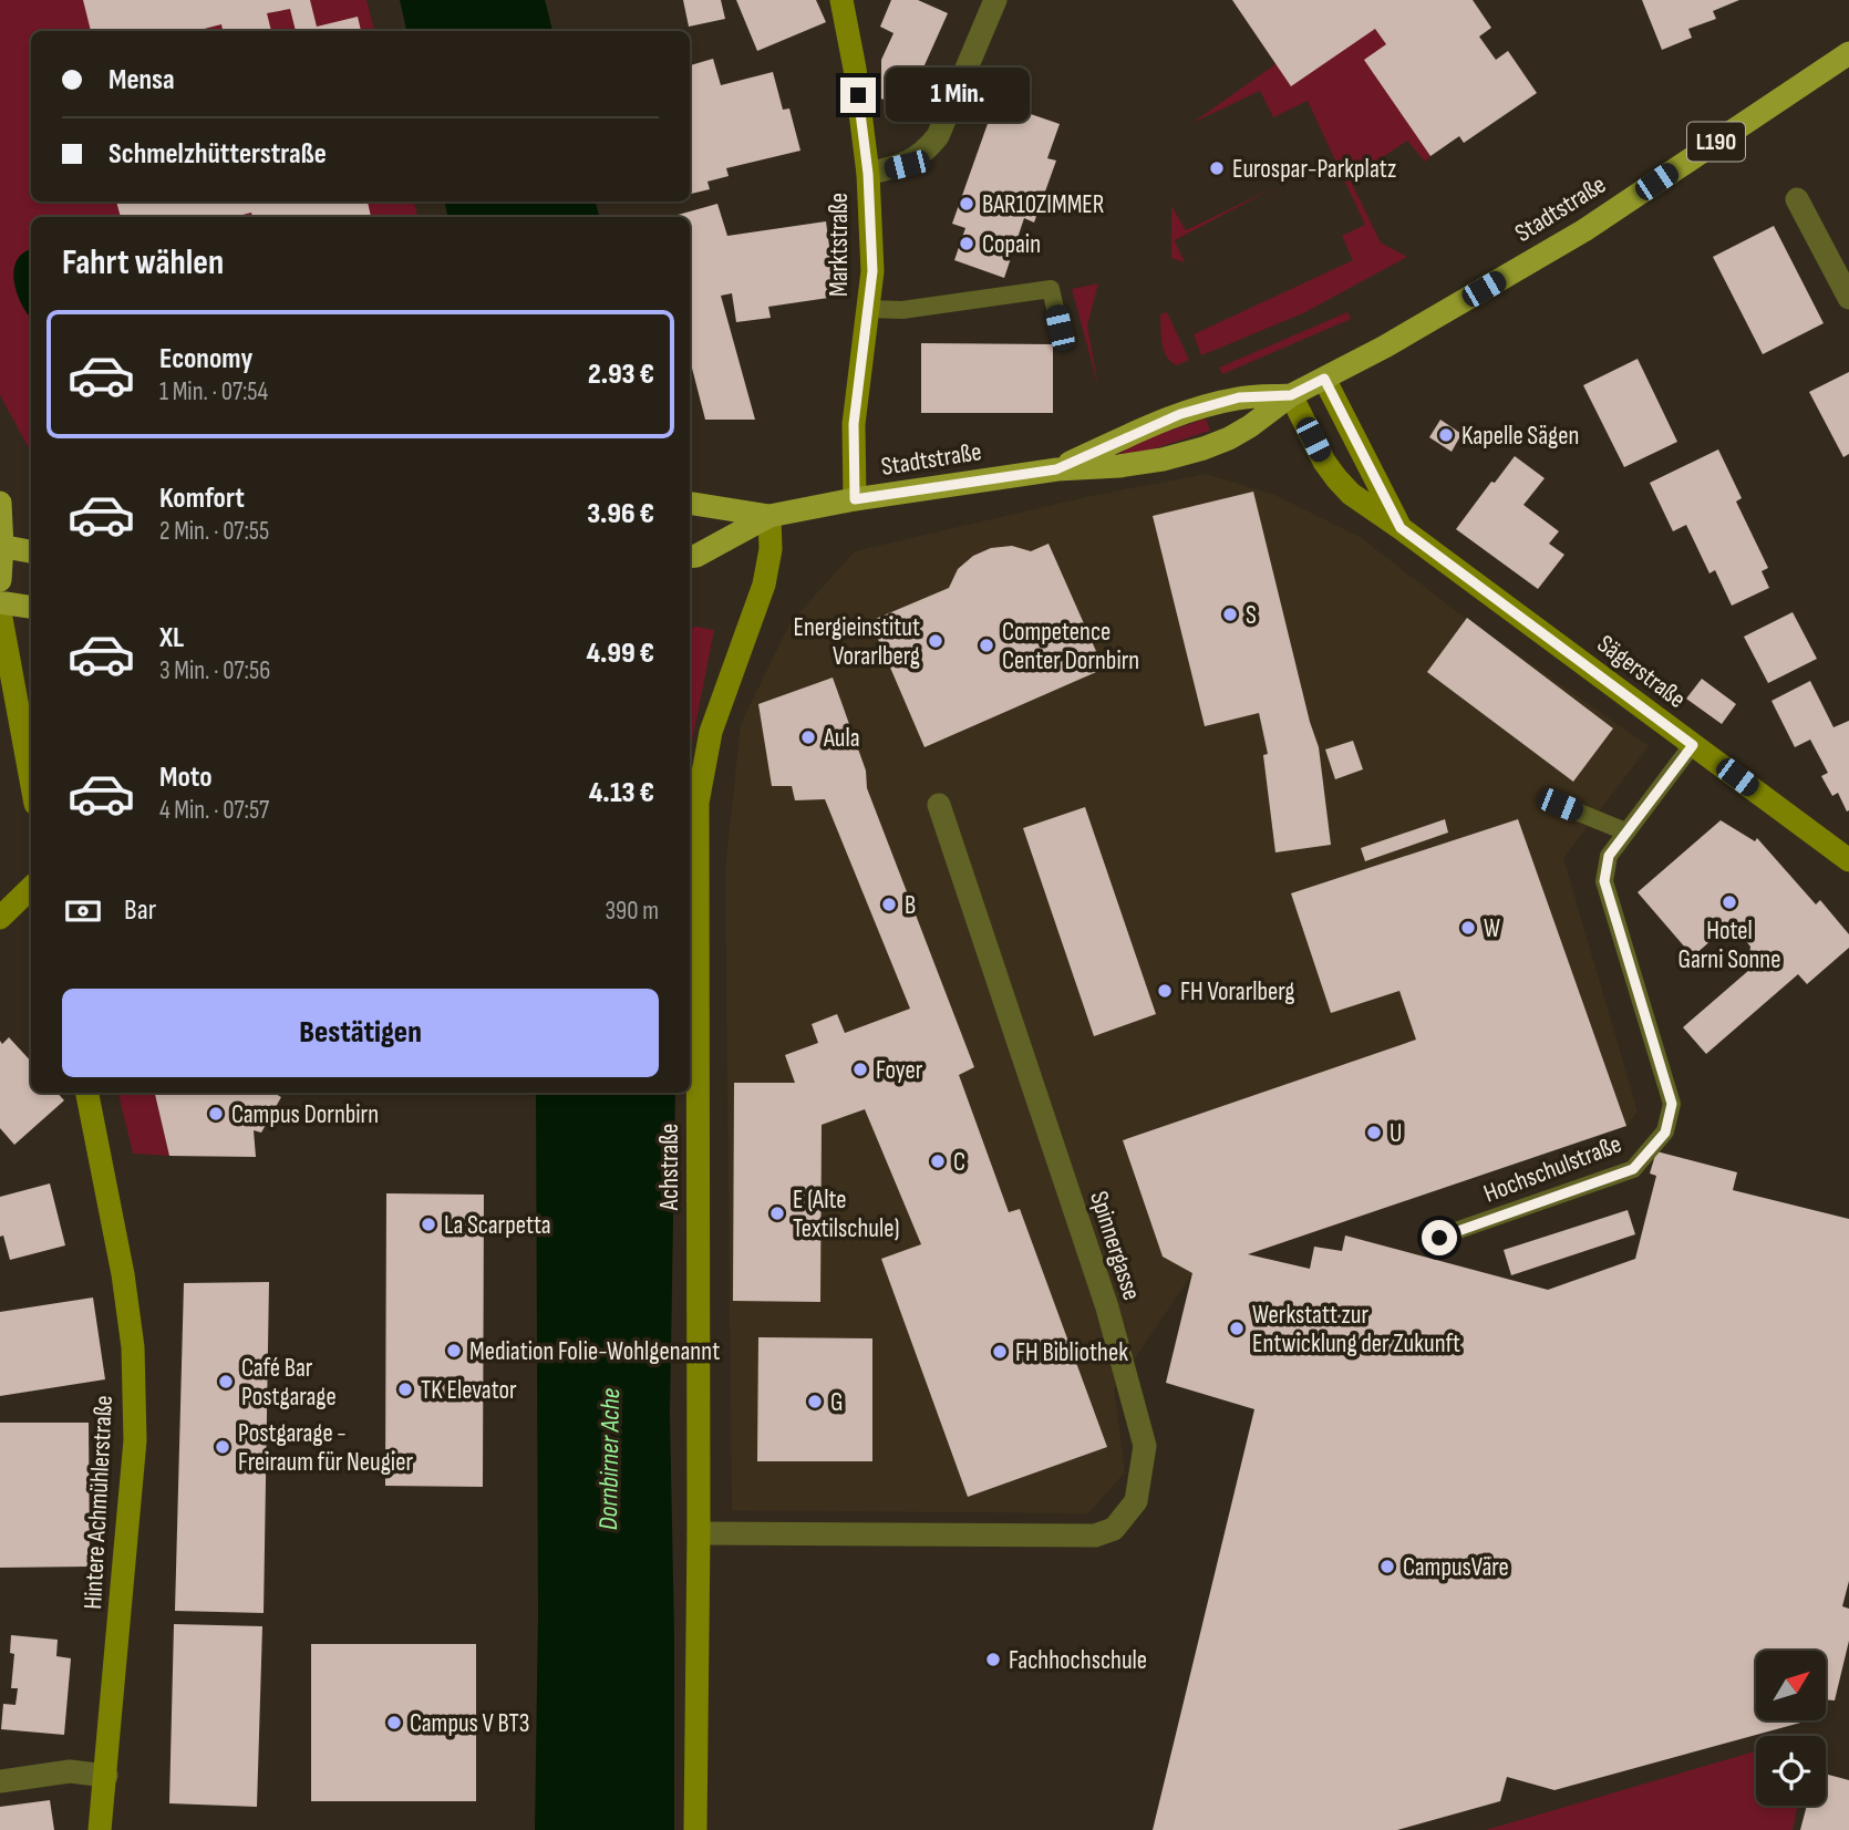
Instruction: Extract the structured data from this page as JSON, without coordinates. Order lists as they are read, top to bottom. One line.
{"streets":{"main road":["L190","Stadtstraße"],"street":["Marktstraße","Sägerstraße","Achstraße","Spinnergasse","Hintere Achmühlerstraße"],"lane":["Hochschulstraße"]},"crossings":[["Stadtstraße","Marktstraße"],["Stadtstraße","Sägerstraße"],["Stadtstraße","Achstraße"],["Sägerstraße","Hochschulstraße"],["Achstraße","Spinnergasse"]],"water":["Dornbirner Ache"],"places":["Eurospar-Parkplatz","BAR10ZIMMER","Copain","Kapelle Sägen","S","Energieinstitut Vorarlberg","Competence Center Dornbirn","Aula","Hotel Garni Sonne","B","W","FH Vorarlberg","Foyer","Campus Dornbirn","U","C","E (Alte Textilschule)","La Scarpetta","Werkstatt zur Entwicklung der Zukunft","Mediation Folie-Wohlgenannt","FH Bibliothek","Café Bar Postgarage","TK Elevator","G","Postgarage - Freiraum für Neugier","CampusVäre","Fachhochschule","Campus V BT3"],"north":"top right","page":{"banner":["Mensa","Schmelzhütterstraße"],"bubble":"1 Min.","heading":"Fahrt wählen","list":[{"name":"Economy","note":"1 Min. · 07:54","value":"2.93 €"},{"name":"Komfort","note":"2 Min. · 07:55","value":"3.96 €"},{"name":"XL","note":"3 Min. · 07:56","value":"4.99 €"},{"name":"Moto","note":"4 Min. · 07:57","value":"4.13 €"}],"pay":["Bar","390 m"],"buttons":"Bestätigen"}}
